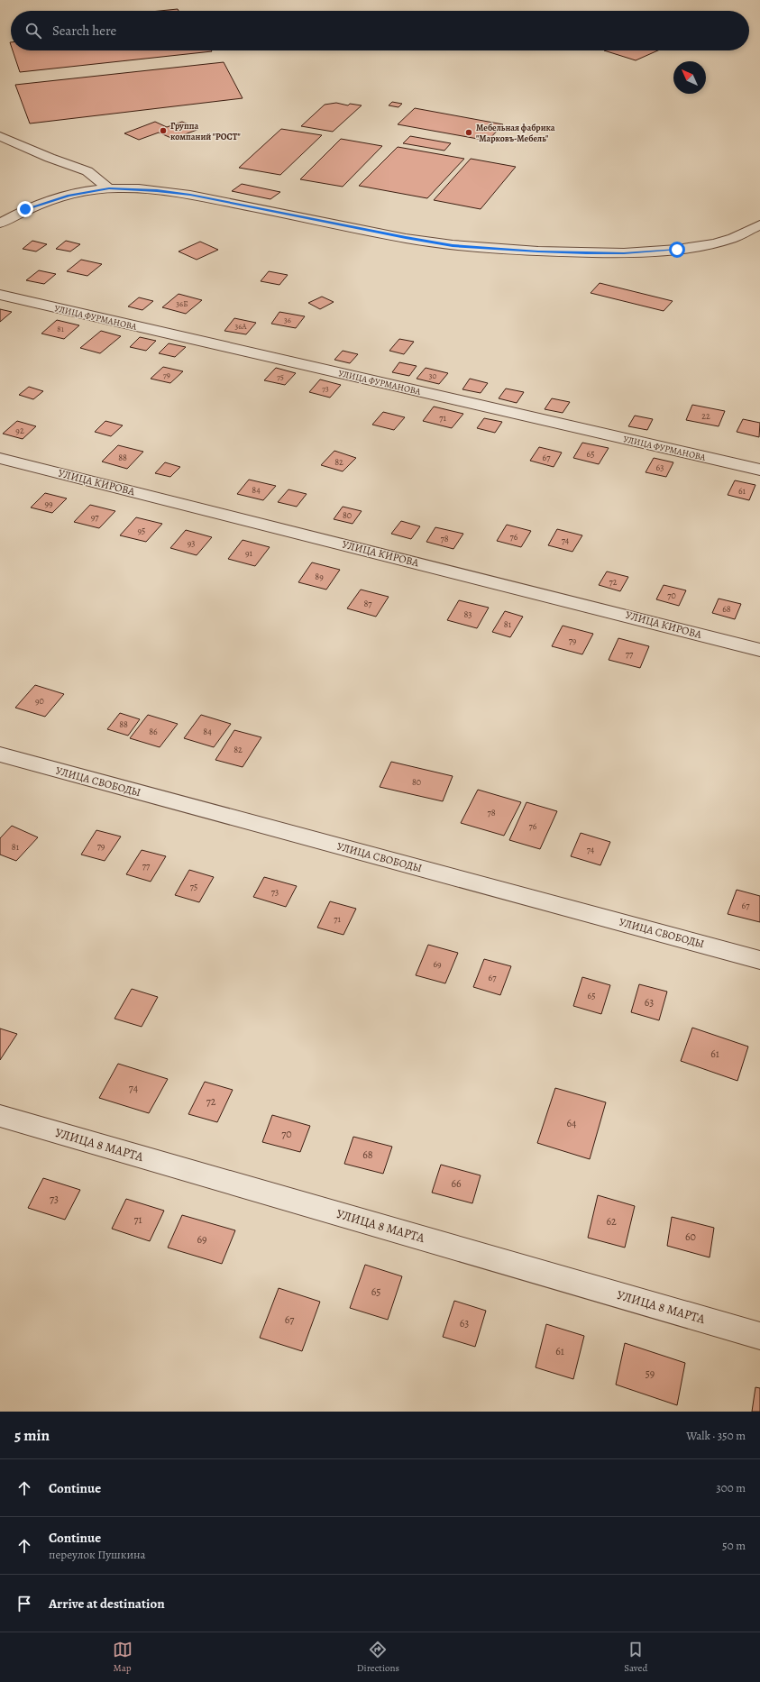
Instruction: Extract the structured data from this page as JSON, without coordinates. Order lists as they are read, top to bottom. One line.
{"streets":{"street":["УЛИЦА ФУРМАНОВА","УЛИЦА КИРОВА","УЛИЦА СВОБОДЫ","УЛИЦА 8 МАРТА"]},"places":["Группа компаний \"РОСТ\"","Мебельная фабрика \"Марковъ-Мебель\""],"house_numbers":["36Б","36","36А","81","79","30","75","73","22","71","92","65","88","67","82","63","84","61","99","80","97","95","76","78","74","93","91","89","72","70","87","68","83","81","79","77","90","88","86","84","82","80","78","76","79","81","74","77","75","73","67","71","69","67","65","63","61","74","72","64","70","68","66","73","71","62","60","69","65","67","63","61","59"],"north":"top left","page":{"search":"Search here","heading":["5 min","Walk · 350 m"],"list":[["Continue","300 m"],["Continue","переулок Пушкина","50 m"],"Arrive at destination"],"nav":["Map","Directions","Saved"]}}
